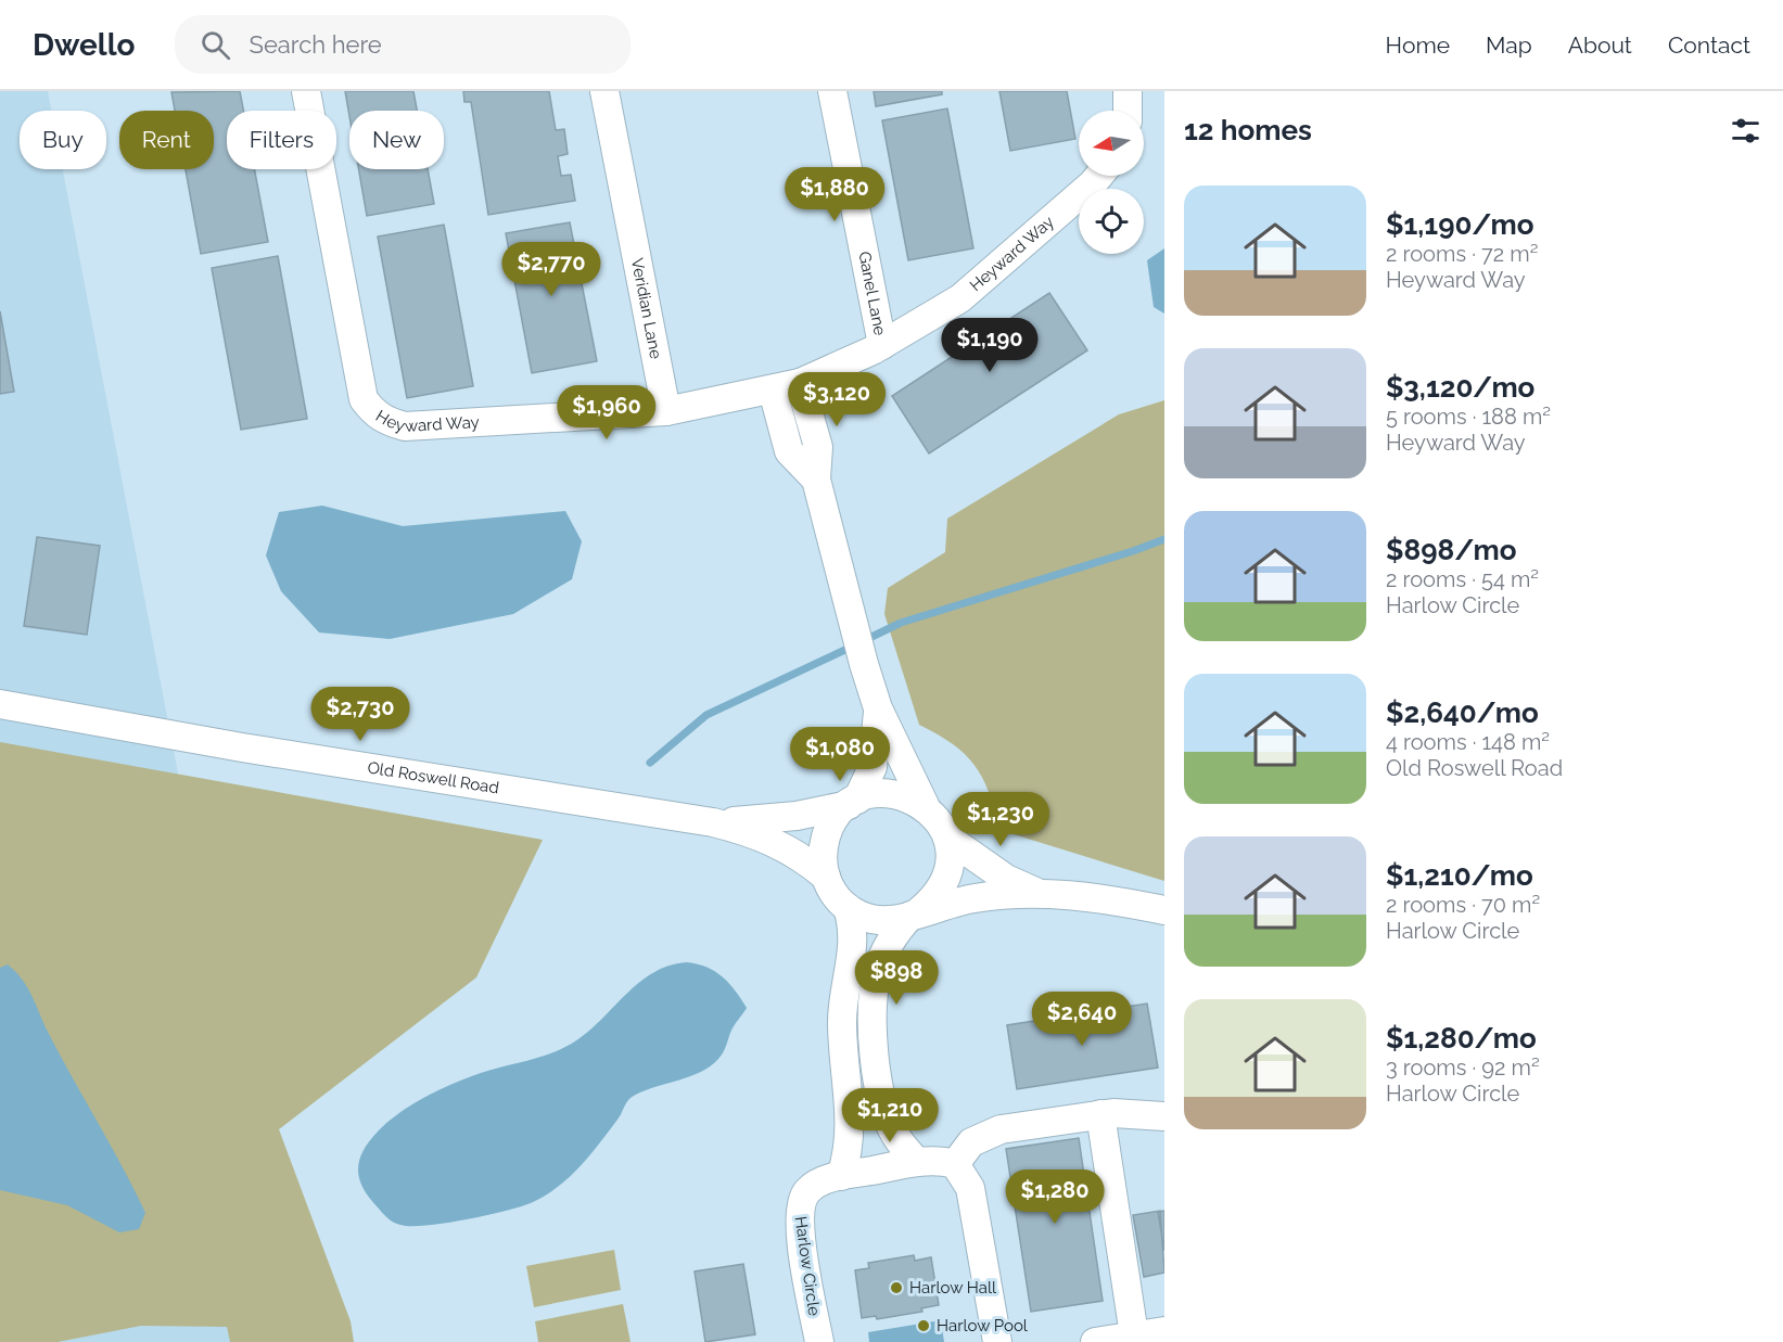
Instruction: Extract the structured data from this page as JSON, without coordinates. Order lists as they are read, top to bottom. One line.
{"streets":{"street":["Heyward Way","Ganel Lane","Veridian Lane","Old Roswell Road","Harlow Circle"]},"crossings":[["Heyward Way","Ganel Lane"],["Heyward Way","Veridian Lane"]],"places":["Harlow Hall","Harlow Pool"],"north":"left","page":{"header":"Dwello","search":"Search here","nav":["Home","Map","About","Contact"],"heading":"12 homes","chip":["Buy","Rent","Filters","New"],"price":["$1,880","$2,770","$1,190","$3,120","$1,960","$2,730","$1,080","$1,230","$898","$2,640","$1,210","$1,280"],"list":[{"name":"$1,190/mo","note":"2 rooms · 72 m² · Heyward Way"},{"name":"$3,120/mo","note":"5 rooms · 188 m² · Heyward Way"},{"name":"$898/mo","note":"2 rooms · 54 m² · Harlow Circle"},{"name":"$2,640/mo","note":"4 rooms · 148 m² · Old Roswell Road"},{"name":"$1,210/mo","note":"2 rooms · 70 m² · Harlow Circle"},{"name":"$1,280/mo","note":"3 rooms · 92 m² · Harlow Circle"}]}}
